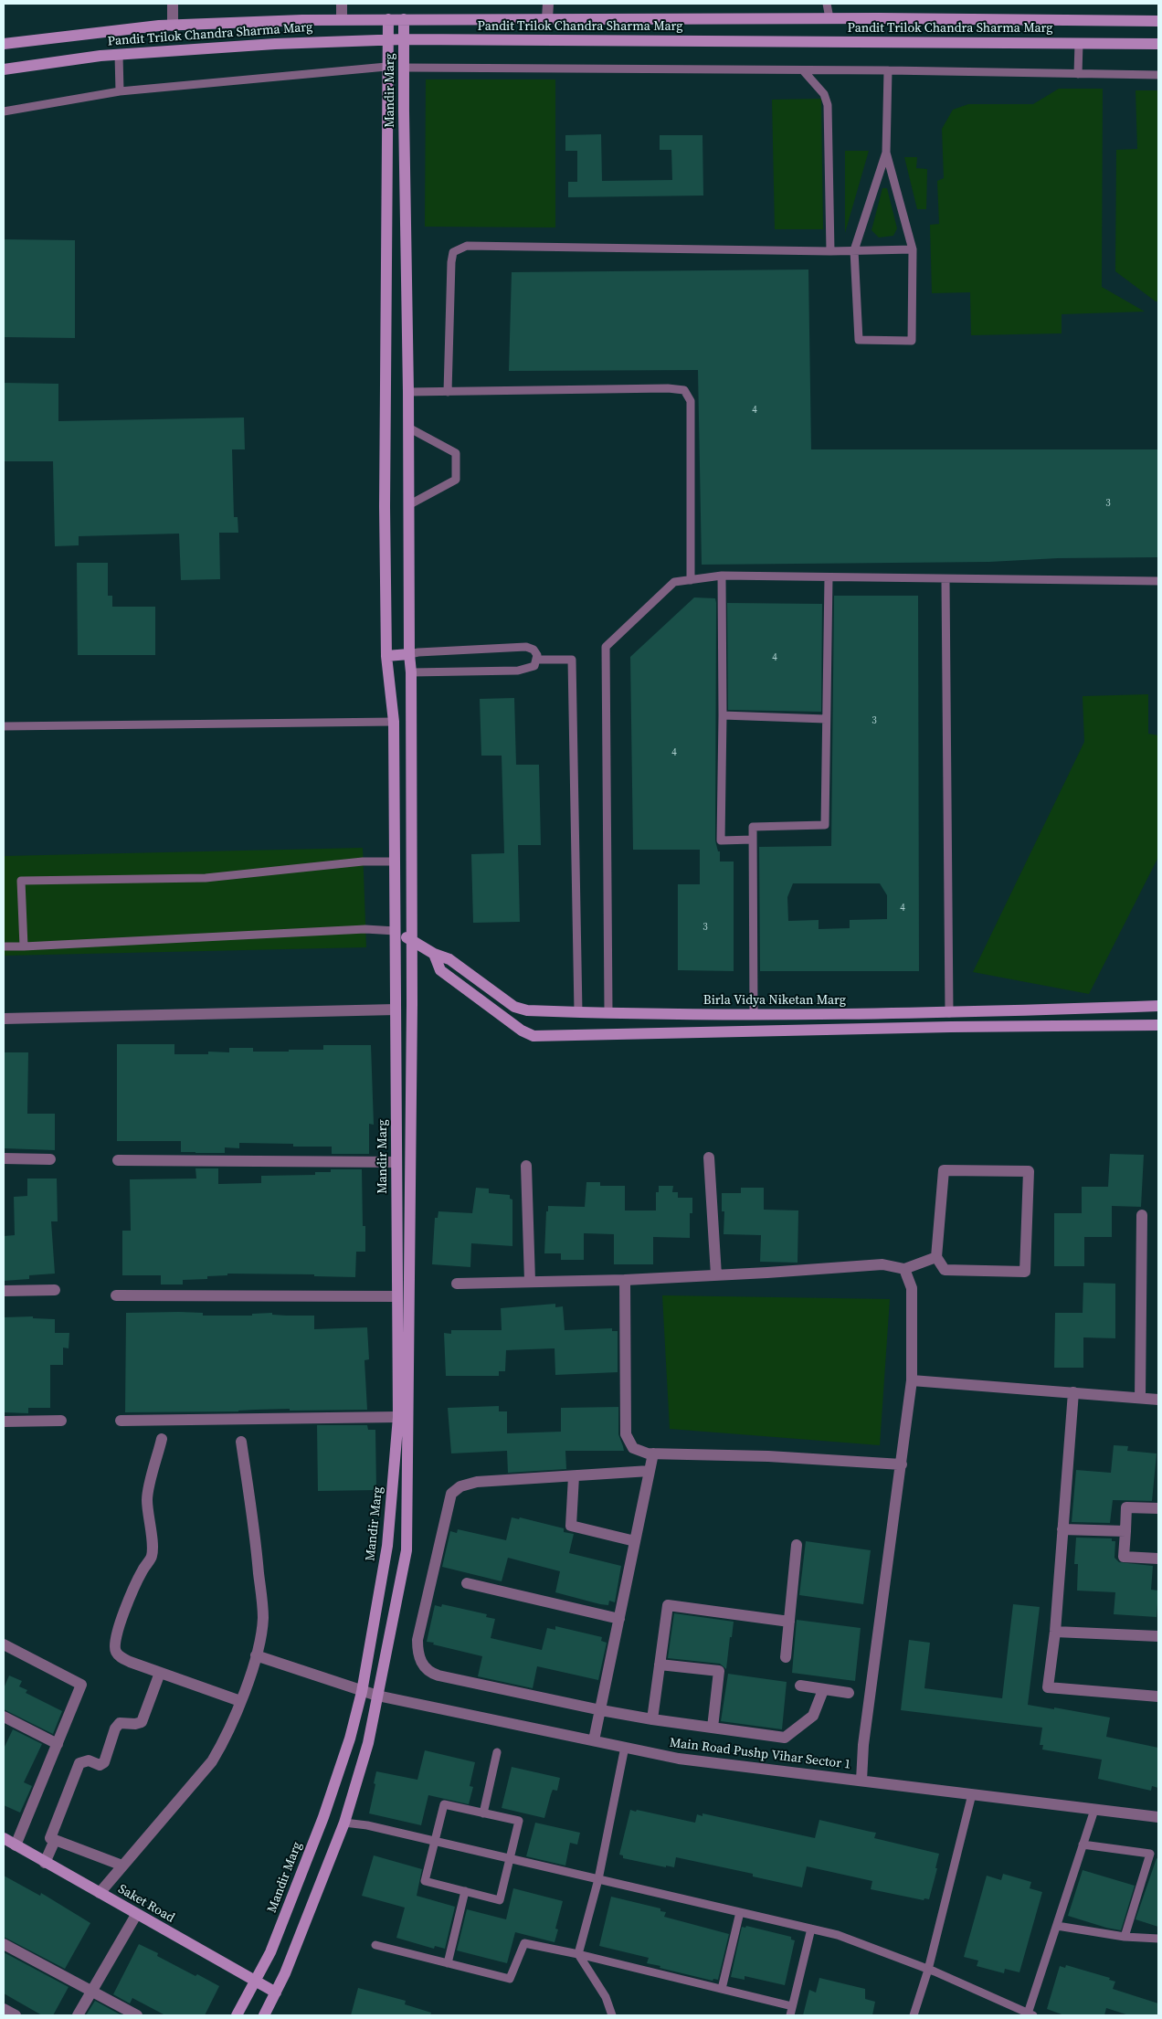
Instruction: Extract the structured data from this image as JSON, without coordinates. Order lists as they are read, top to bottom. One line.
{"streets":{"main road":["Pandit Trilok Chandra Sharma Marg","Mandir Marg","Birla Vidya Niketan Marg","Saket Road"],"street":["Main Road Pushp Vihar Sector 1"]},"crossings":[["Pandit Trilok Chandra Sharma Marg","Mandir Marg"],["Mandir Marg","Birla Vidya Niketan Marg"],["Mandir Marg","Main Road Pushp Vihar Sector 1"],["Mandir Marg","Saket Road"]],"house_numbers":["4","3","4","3","4","4","3"]}
